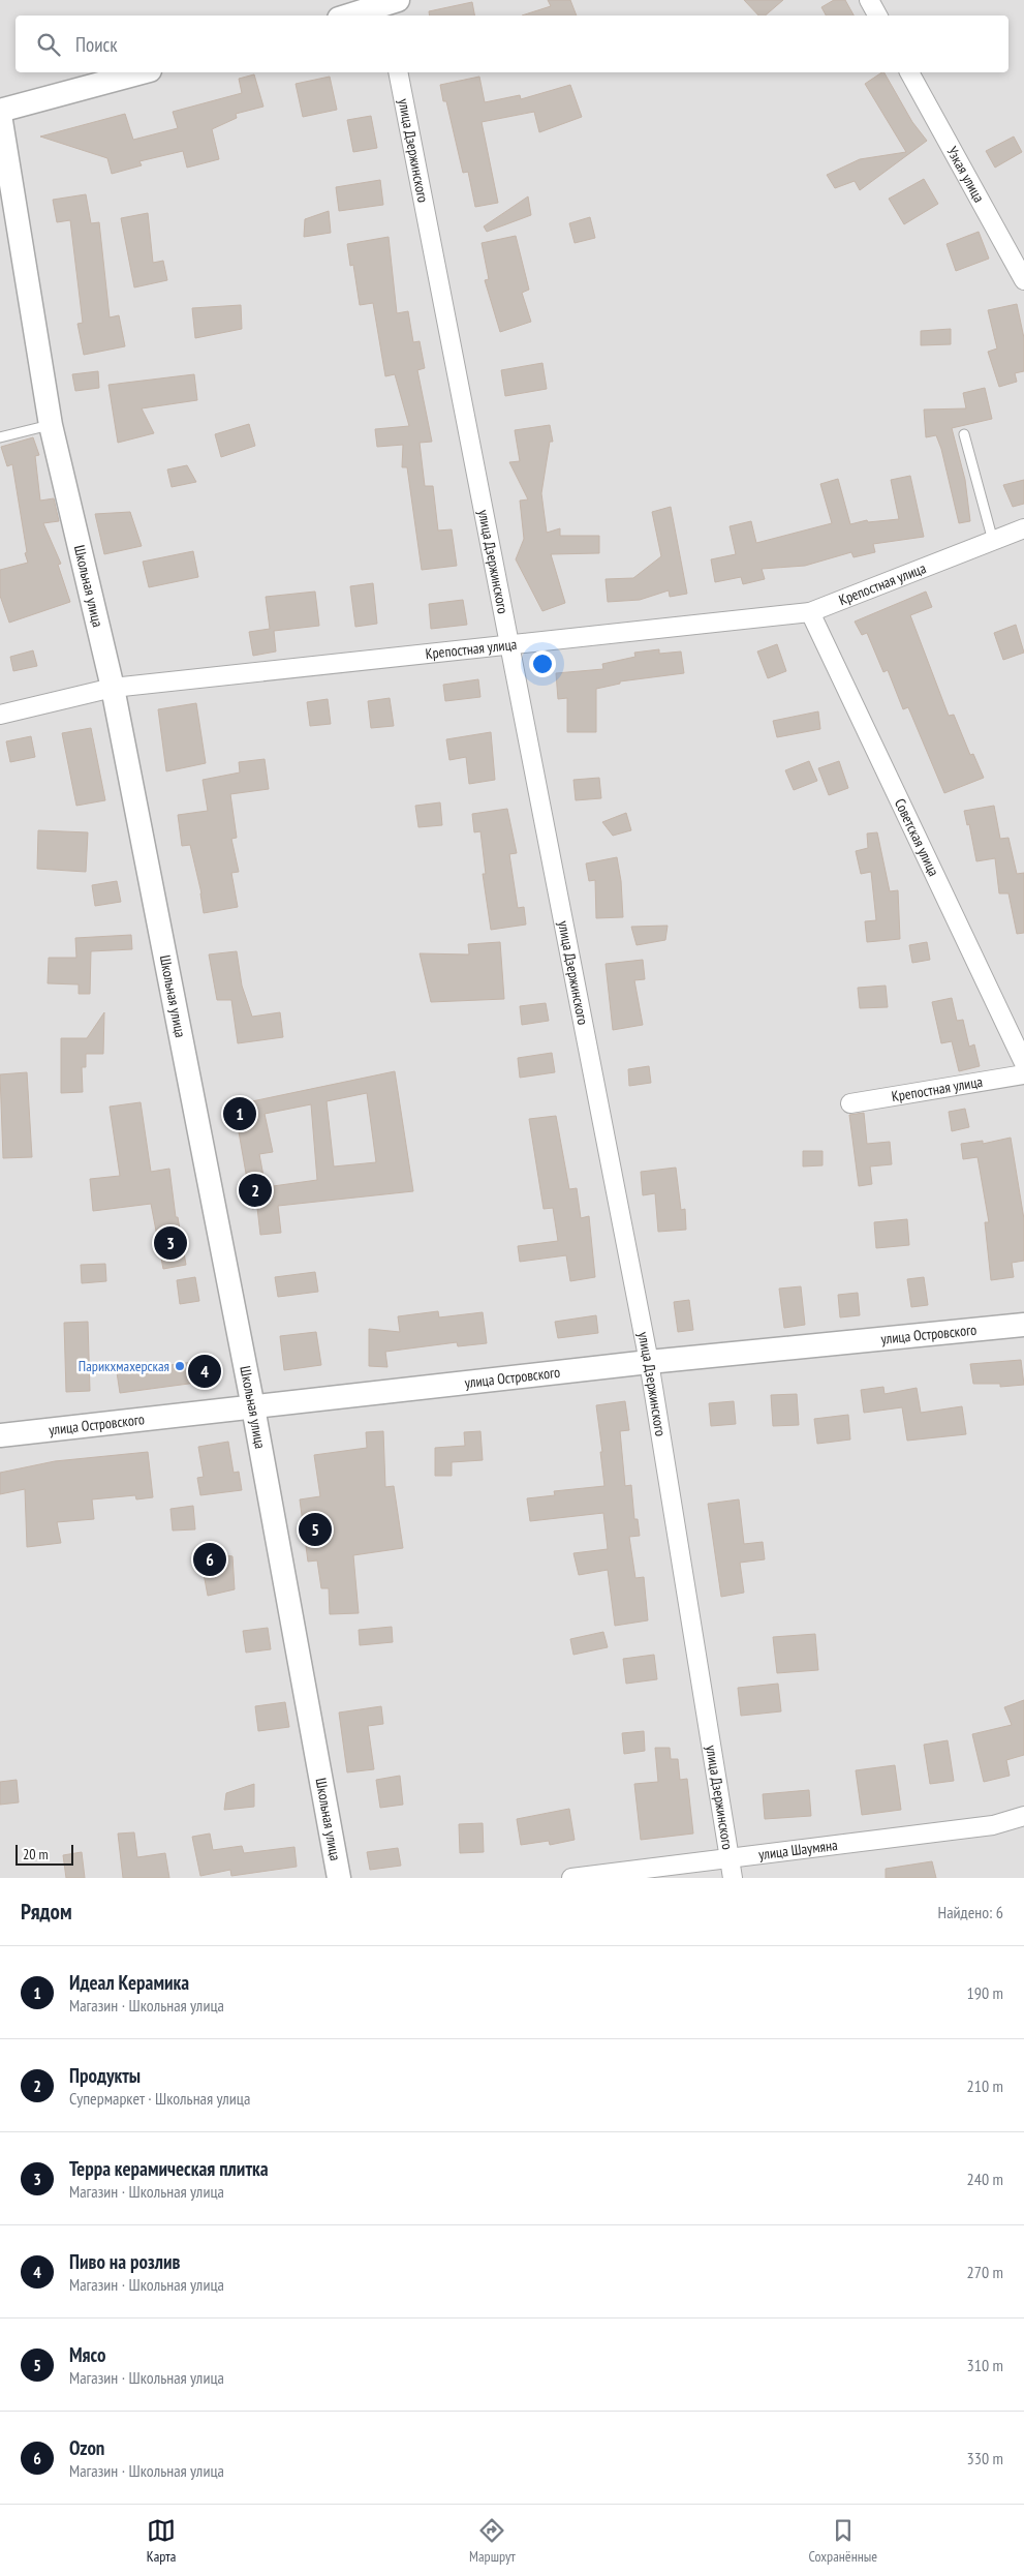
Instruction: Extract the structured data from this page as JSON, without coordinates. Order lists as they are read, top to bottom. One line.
{"streets":{"street":["улица Дзержинского","Узкая улица","Крепостная улица","Школьная улица","Советская улица","улица Островского","улица Шаумяна"]},"crossings":[["улица Дзержинского","Крепостная улица"],["улица Дзержинского","улица Островского"],["улица Дзержинского","улица Шаумяна"],["Крепостная улица","Школьная улица"],["Крепостная улица","Советская улица"],["Школьная улица","улица Островского"]],"places":["Парикхмахерская"],"scale_bar":"20 m","page":{"search":"Поиск","pins":["1","2","3","4","5","6"],"scale":"20 m","heading":["Рядом","Найдено: 6"],"list":[{"mark":"1","name":"Идеал Керамика","note":"Магазин · Школьная улица","value":"190 m"},{"mark":"2","name":"Продукты","note":"Супермаркет · Школьная улица","value":"210 m"},{"mark":"3","name":"Терра керамическая плитка","note":"Магазин · Школьная улица","value":"240 m"},{"mark":"4","name":"Пиво на розлив","note":"Магазин · Школьная улица","value":"270 m"},{"mark":"5","name":"Мясо","note":"Магазин · Школьная улица","value":"310 m"},{"mark":"6","name":"Ozon","note":"Магазин · Школьная улица","value":"330 m"}],"nav":["Карта","Маршрут","Сохранённые"]}}
